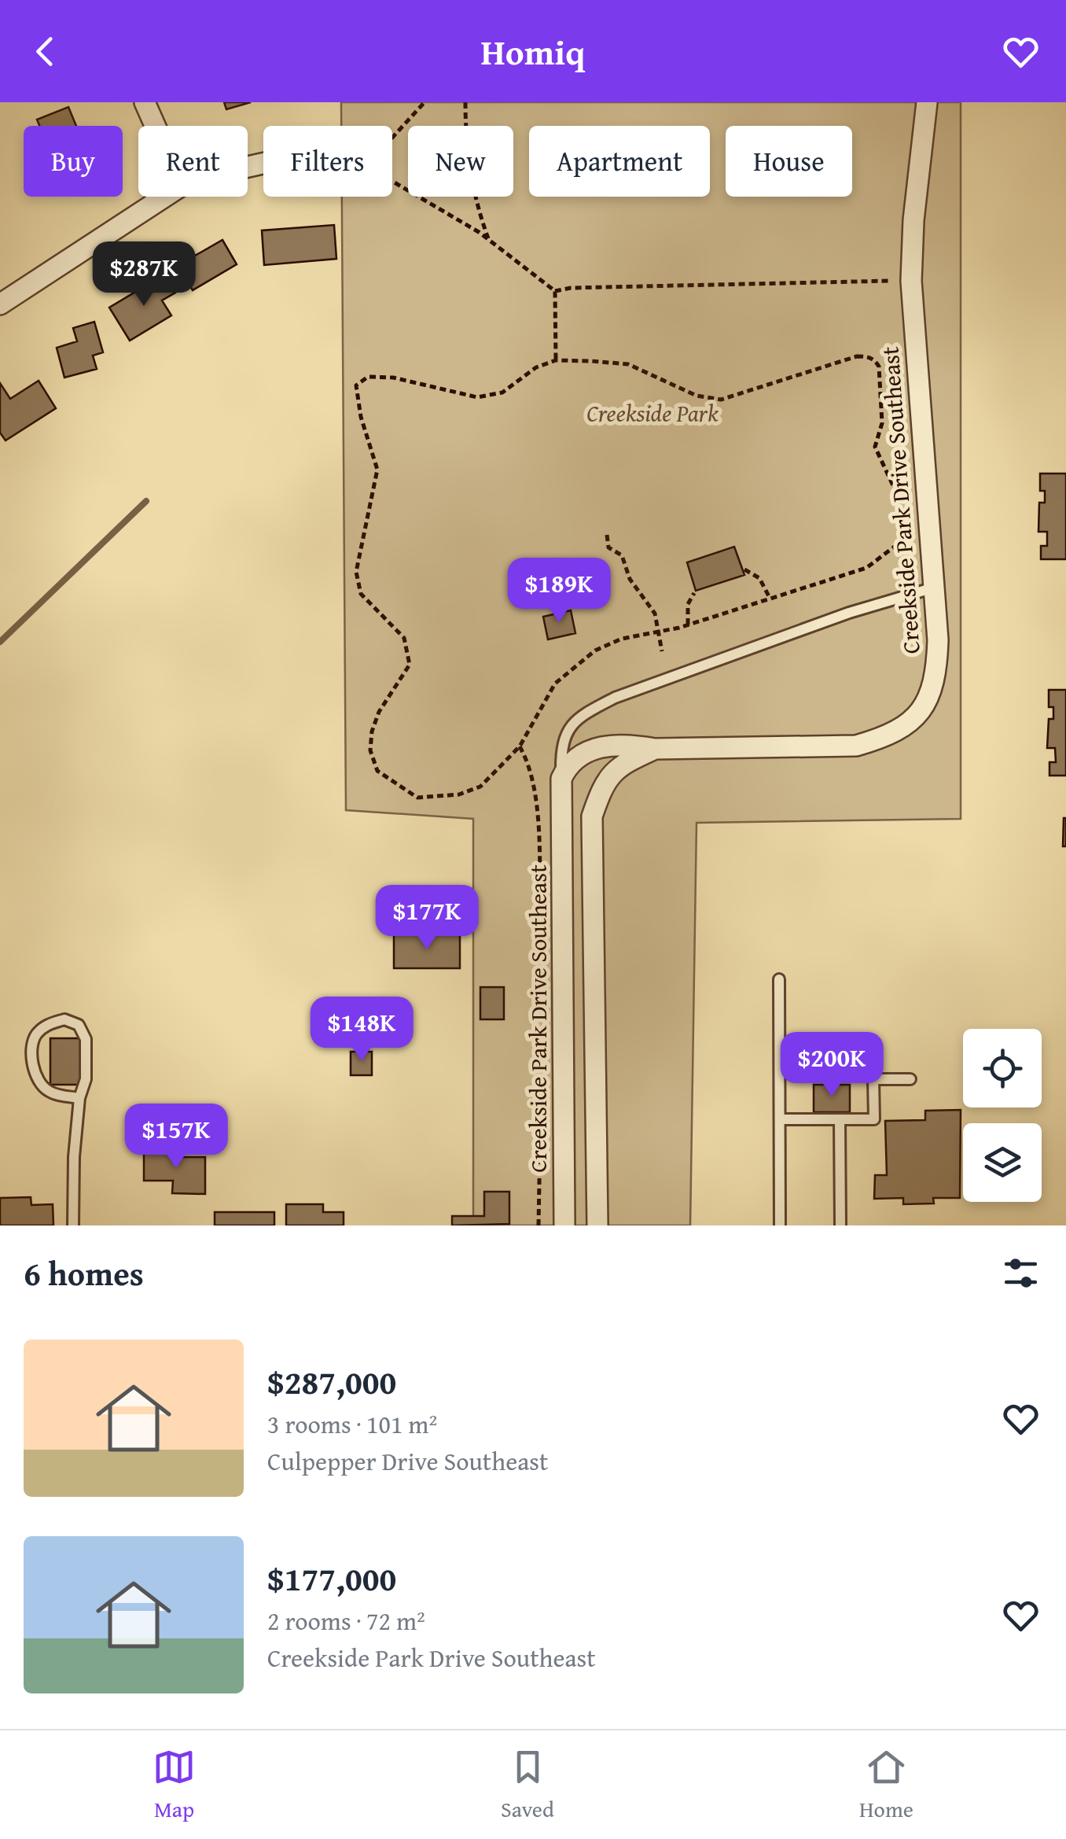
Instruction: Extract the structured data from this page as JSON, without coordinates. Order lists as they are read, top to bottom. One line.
{"streets":{"street":["Creekside Park Drive Southeast"]},"parks":["Creekside Park"],"page":{"header":"Homiq","chip":["Buy","Rent","Filters","New","Apartment","House"],"price":["$287K","$189K","$177K","$148K","$200K","$157K"],"heading":"6 homes","list":[{"name":"$287,000","note":"3 rooms · 101 m² · Culpepper Drive Southeast"},{"name":"$177,000","note":"2 rooms · 72 m² · Creekside Park Drive Southeast"}],"tabs":["Map","Saved","Home"]}}
